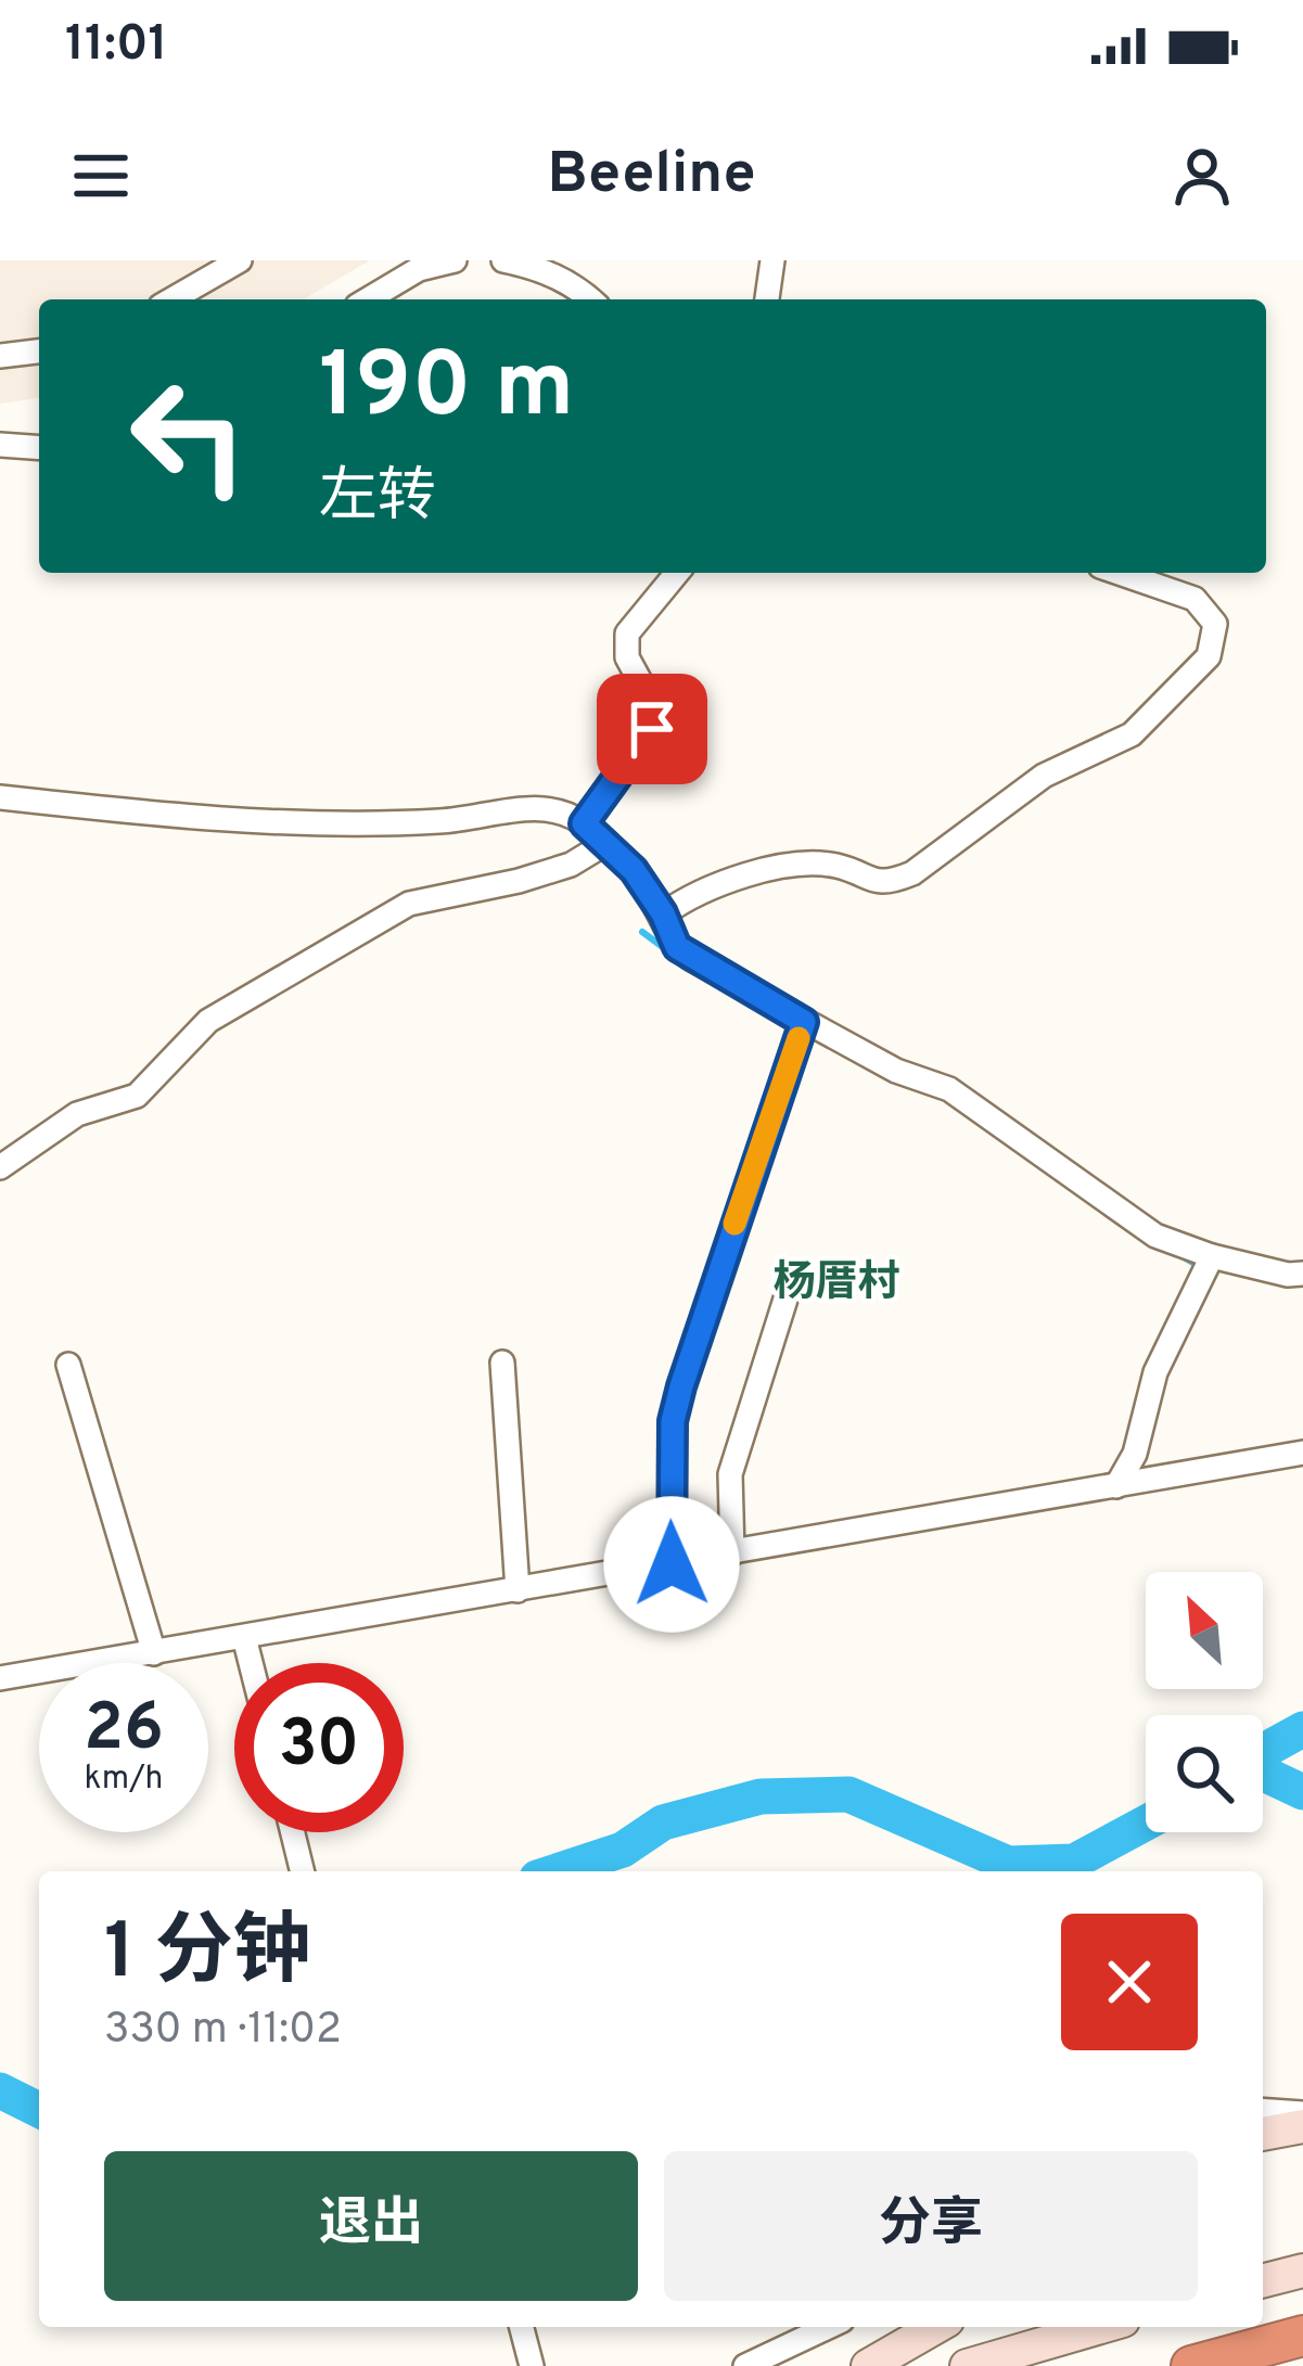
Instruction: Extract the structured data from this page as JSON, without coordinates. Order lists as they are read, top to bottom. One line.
{"districts":["杨厝村"],"north":"top left","page":{"status":"11:01","header":"Beeline","turn":["190 m","左转"],"speed":"26 km/h","limit":"30","heading":["1 分钟","330 m · 11:02"],"buttons":["退出","分享"]}}
